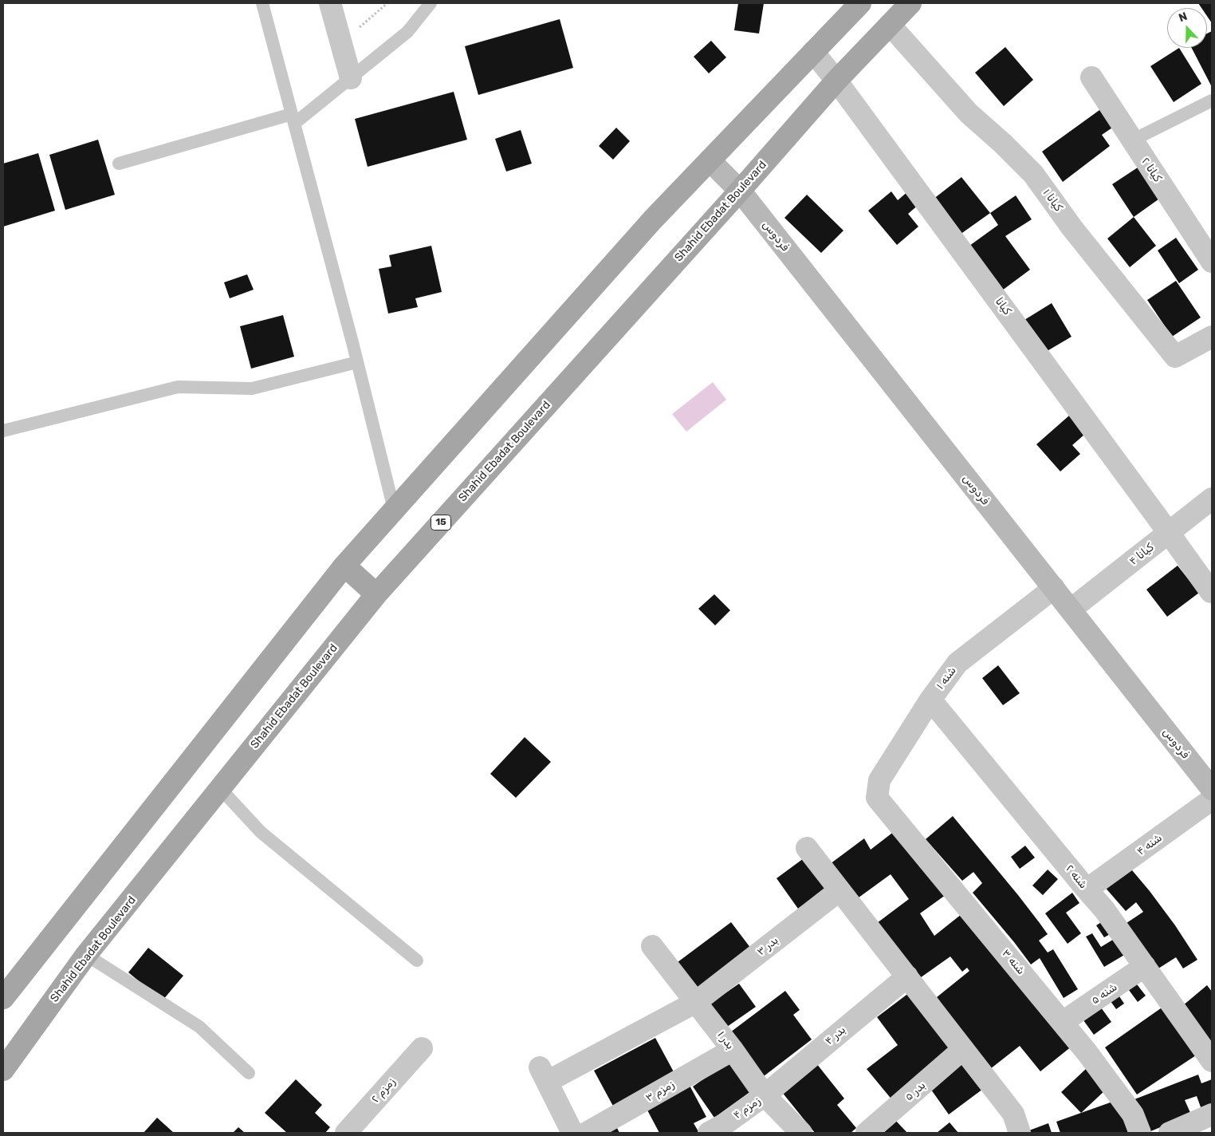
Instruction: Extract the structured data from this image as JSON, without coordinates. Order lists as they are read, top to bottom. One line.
{"streets":{"main road":["Shahid Ebadat Boulevard","15"],"street":["کیانا ۲","کیانا ۱","فردوس","کیانا","کیانا ۴","شنه ۱","شنه ۴","شنه ۲","بدر ۳","شنه ۳","شنه ۵","بدر ۴","بدر ۱","زمزم ۲","زمزم ۳","بدر ۵","زمزم ۴"]},"crossings":[["کیانا ۱","Shahid Ebadat Boulevard"],["Shahid Ebadat Boulevard","فردوس"],["Shahid Ebadat Boulevard","کیانا"],["فردوس","کیانا ۴"],["فردوس","شنه ۱"],["کیانا","کیانا ۴"],["شنه ۱","شنه ۲"],["شنه ۱","شنه ۳"],["شنه ۴","شنه ۲"],["شنه ۲","شنه ۵"],["بدر ۳","بدر ۱"],["شنه ۳","شنه ۵"],["بدر ۴","بدر ۱"],["بدر ۴","زمزم ۴"],["بدر ۱","زمزم ۳"],["بدر ۱","زمزم ۴"]],"north":"top"}
